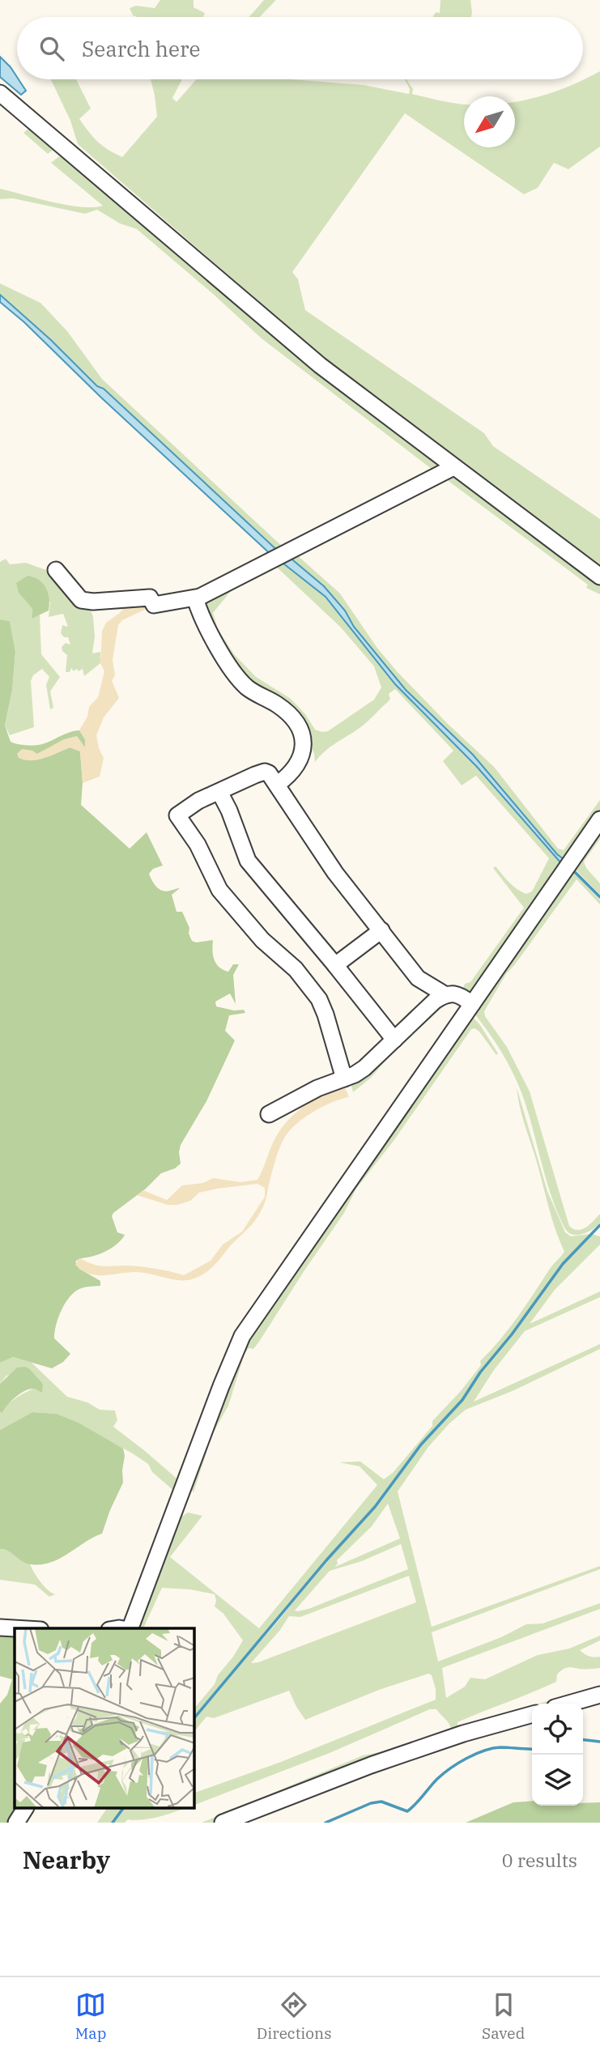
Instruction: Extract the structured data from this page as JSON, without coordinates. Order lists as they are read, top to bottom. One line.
{"north":"bottom left","page":{"search":"Search here","heading":["Nearby","0 results"],"nav":["Map","Directions","Saved"]}}
